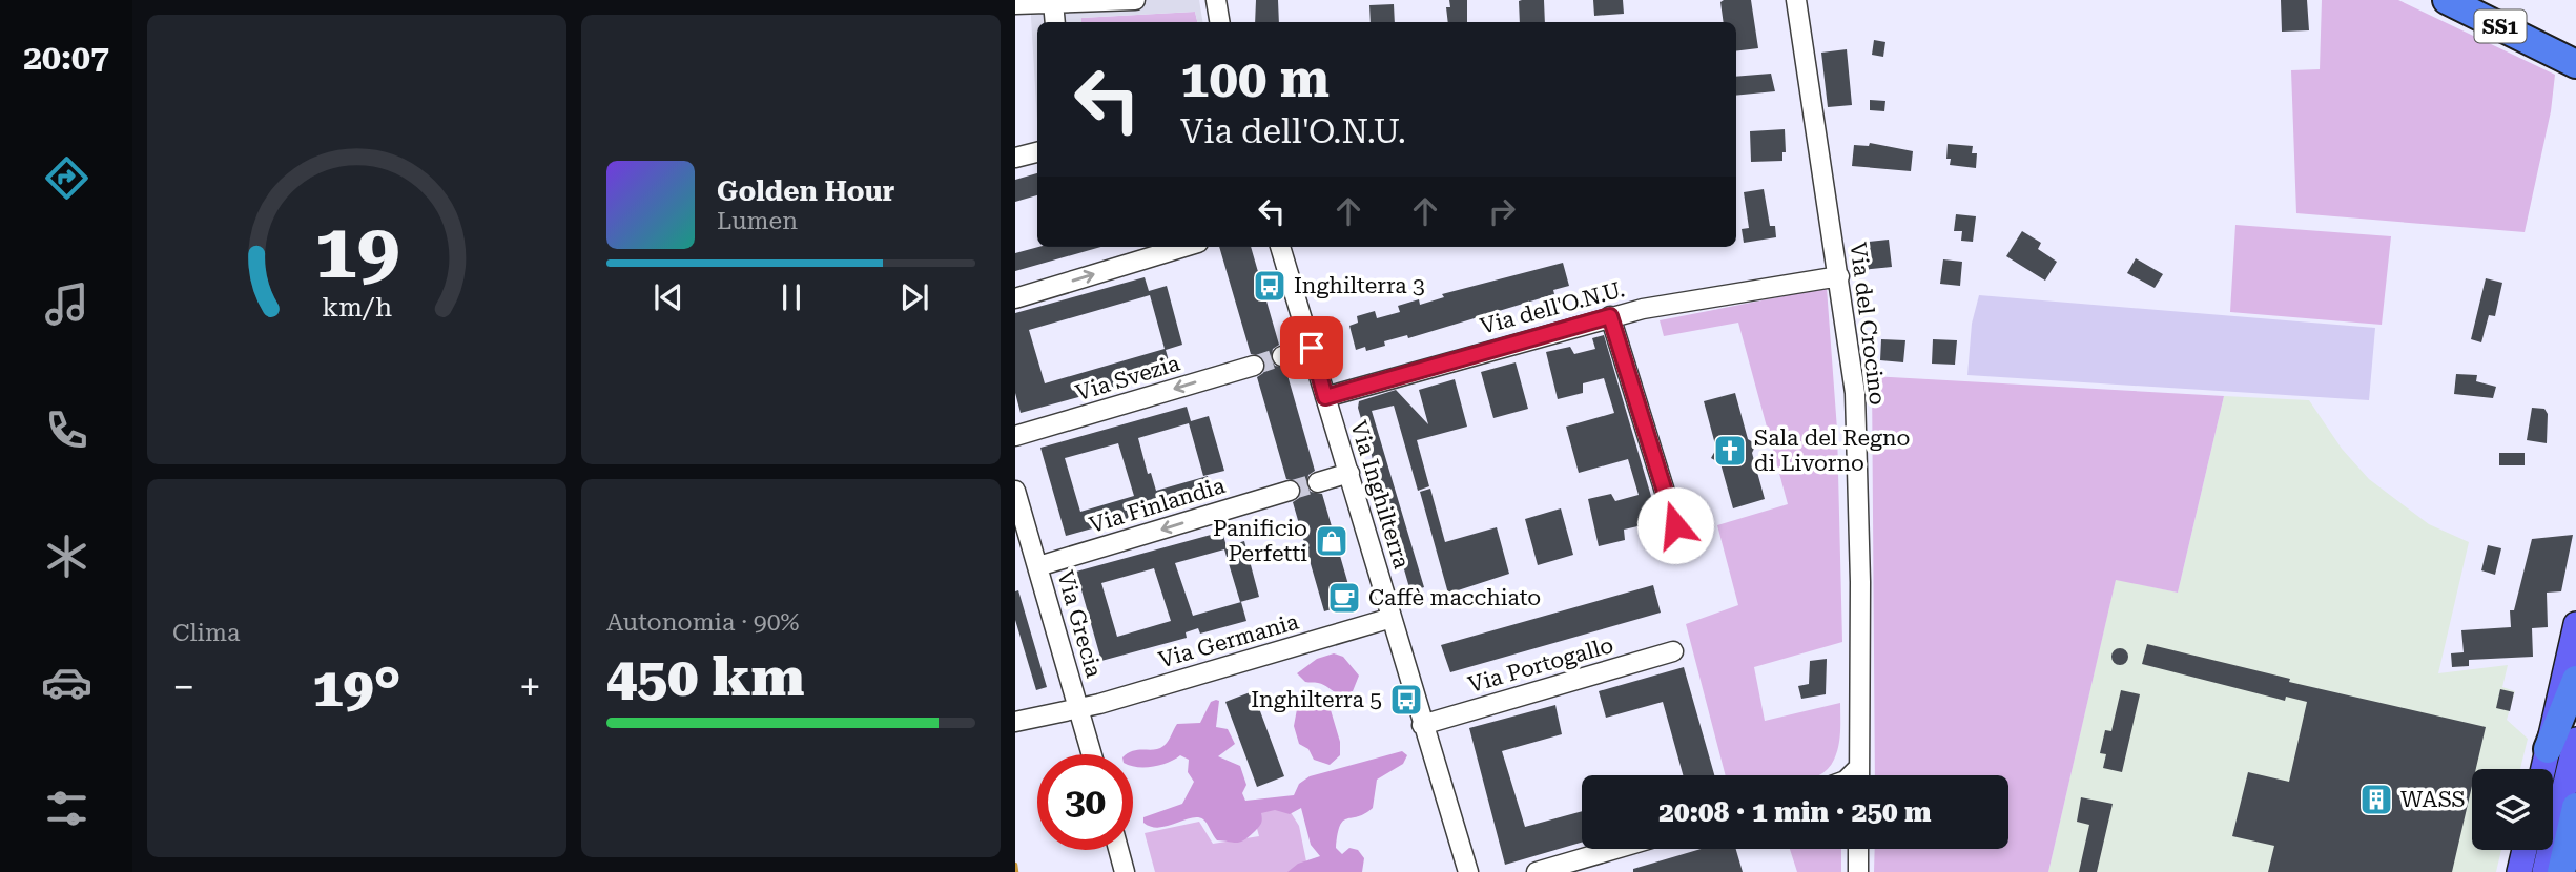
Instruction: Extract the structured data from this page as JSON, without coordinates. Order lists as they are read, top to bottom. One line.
{"streets":{"highway":["SS1"],"street":["Via dell'O.N.U.","Via del Crocino","Via Svezia","Via Inghilterra","Via Finlandia","Via Grecia","Via Germania","Via Portogallo"]},"crossings":[["Via dell'O.N.U.","Via del Crocino"],["Via dell'O.N.U.","Via Inghilterra"],["Via Inghilterra","Via Germania"],["Via Inghilterra","Via Portogallo"],["Via Finlandia","Via Grecia"],["Via Grecia","Via Germania"]],"one_way":["Via Finlandia"],"places":{"bus stop":["Inghilterra 3","Inghilterra 5"],"church":["Sala del Regno di Livorno"],"shop":["Panificio Perfetti"],"cafe":["Caffè macchiato"],"building":["WASS"]},"page":{"tabs":"20:07","turn":["100 m","Via dell'O.N.U."],"song":["Golden Hour","Lumen"],"tile":["Clima",["Autonomia · 90%","450 km"]],"heat":["−","19°","+"],"limit":"30","trip":"20:08 · 1 min · 250 m","gauge":["19","km/h"]}}
